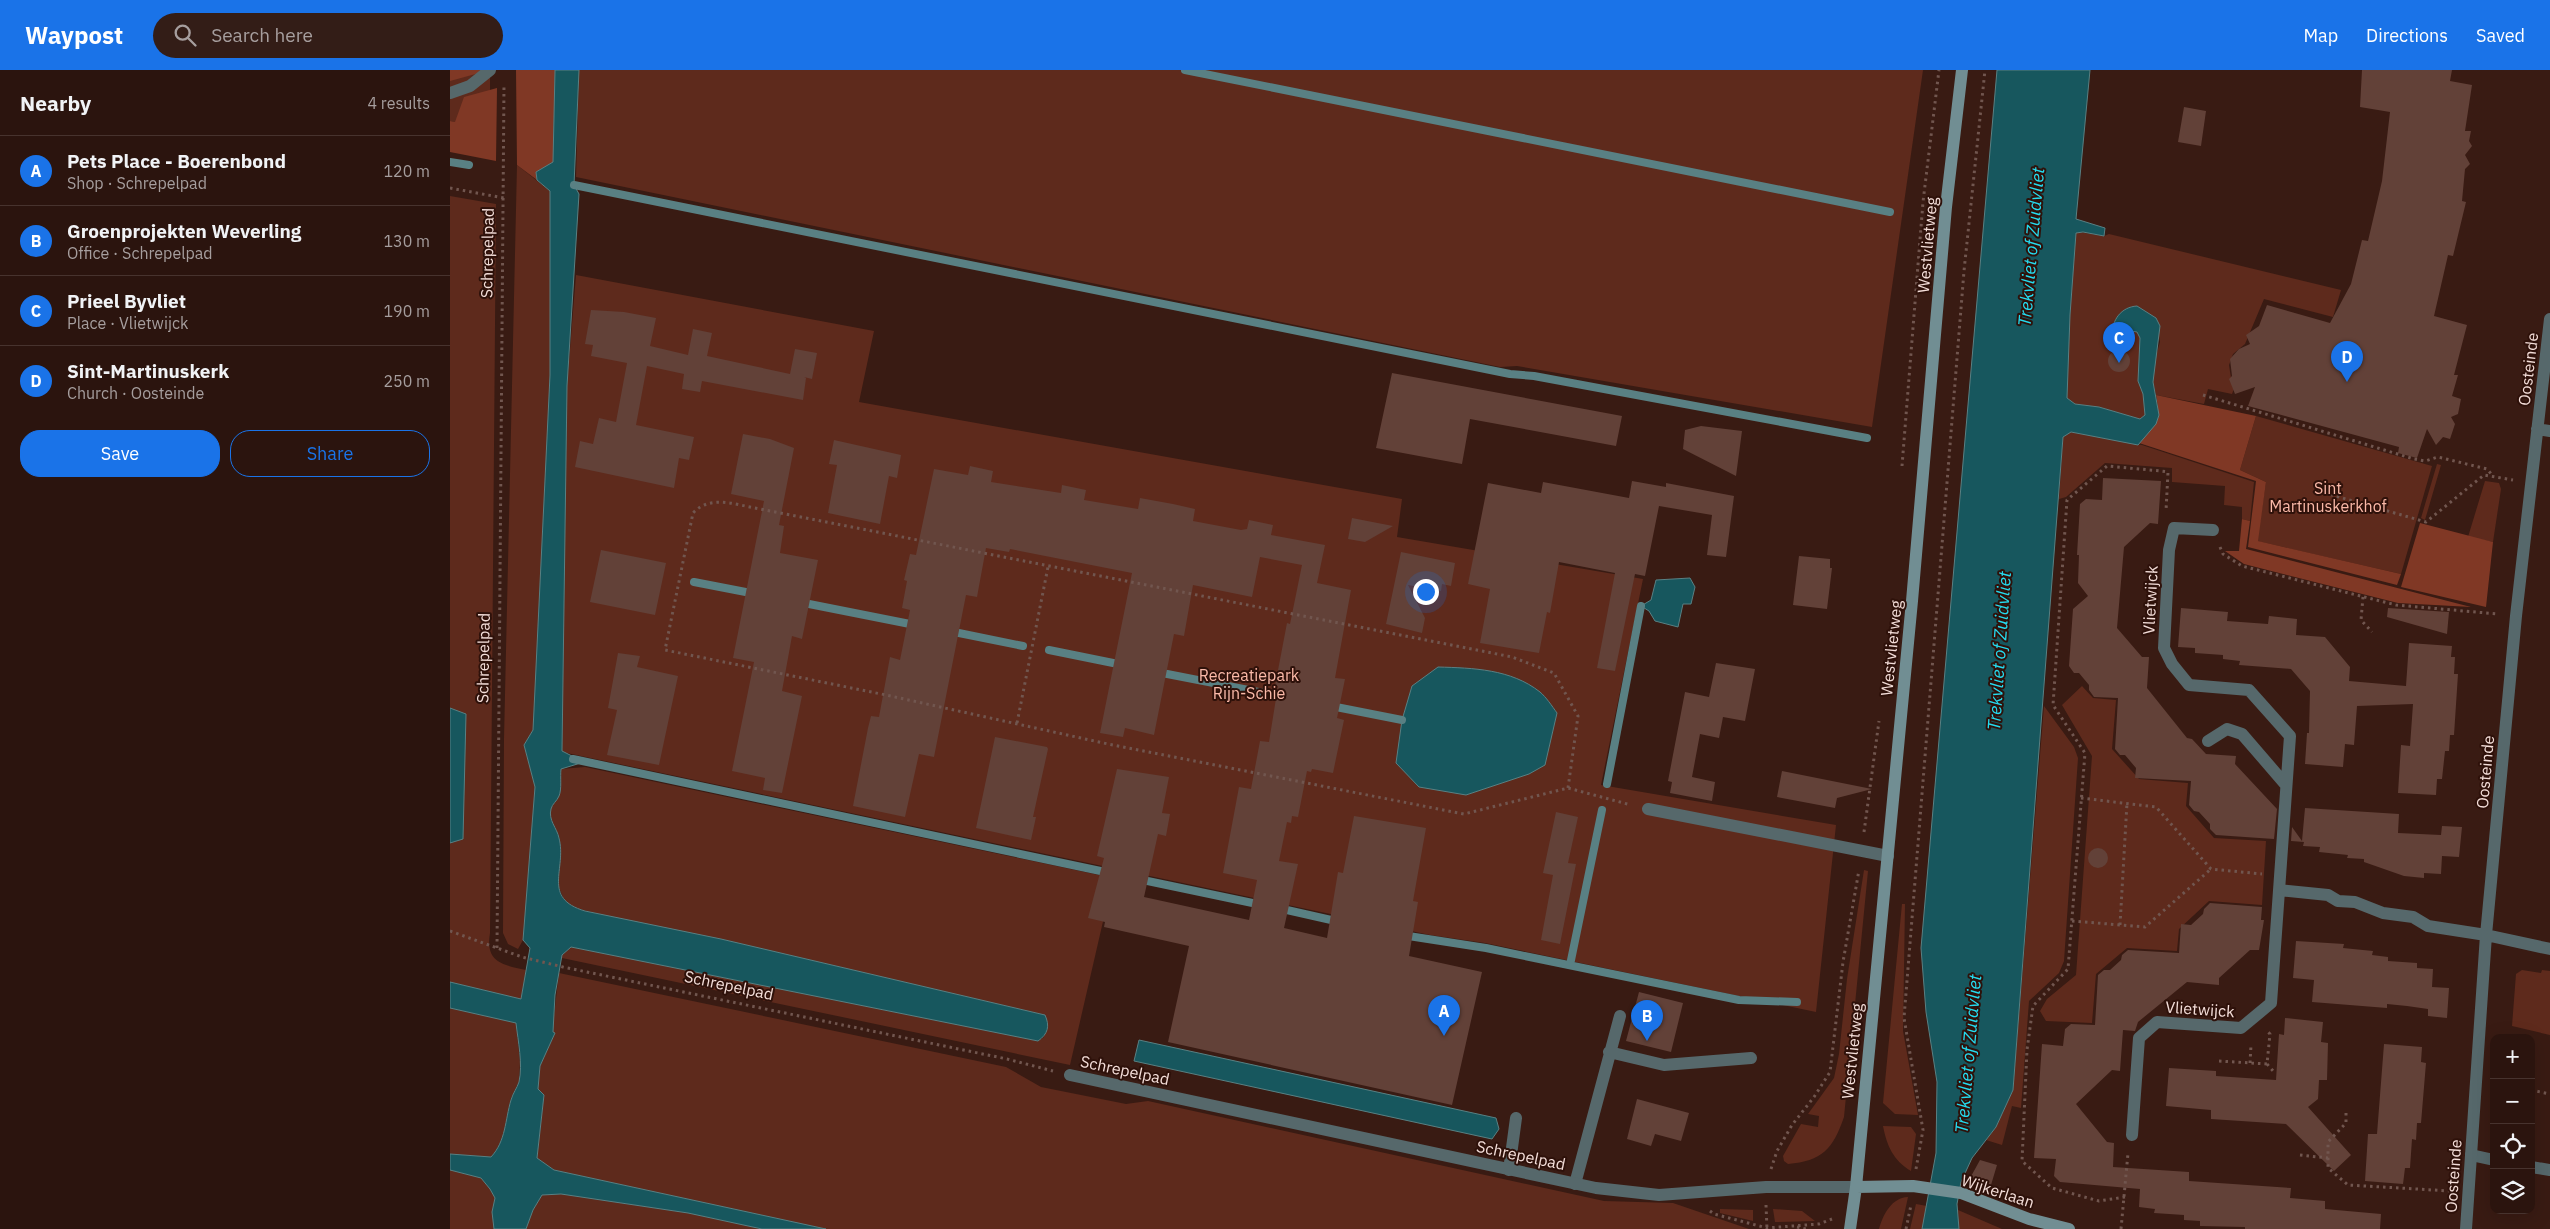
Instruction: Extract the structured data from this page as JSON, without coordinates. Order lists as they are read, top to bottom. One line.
{"streets":{"street":["Westvlietweg","Schrepelpad","Oosteinde","Vlietwijck","Wijkerlaan"]},"crossings":[["Westvlietweg","Schrepelpad"],["Westvlietweg","Wijkerlaan"],["Schrepelpad","Wijkerlaan"]],"water":["Trekvliet of Zuidvliet"],"parks":["Sint Martinuskerkhof","Recreatiepark Rijn-Schie"],"page":{"header":"Waypost","search":"Search here","nav":["Map","Directions","Saved"],"heading":["Nearby","4 results"],"list":[{"mark":"A","name":"Pets Place - Boerenbond","note":"Shop · Schrepelpad","value":"120 m"},{"mark":"B","name":"Groenprojekten Weverling","note":"Office · Schrepelpad","value":"130 m"},{"mark":"C","name":"Prieel Byvliet","note":"Place · Vlietwijck","value":"190 m"},{"mark":"D","name":"Sint-Martinuskerk","note":"Church · Oosteinde","value":"250 m"}],"pins":["C","D","A","B"],"buttons":["Save","Share"],"map_buttons":["+","−"]}}
